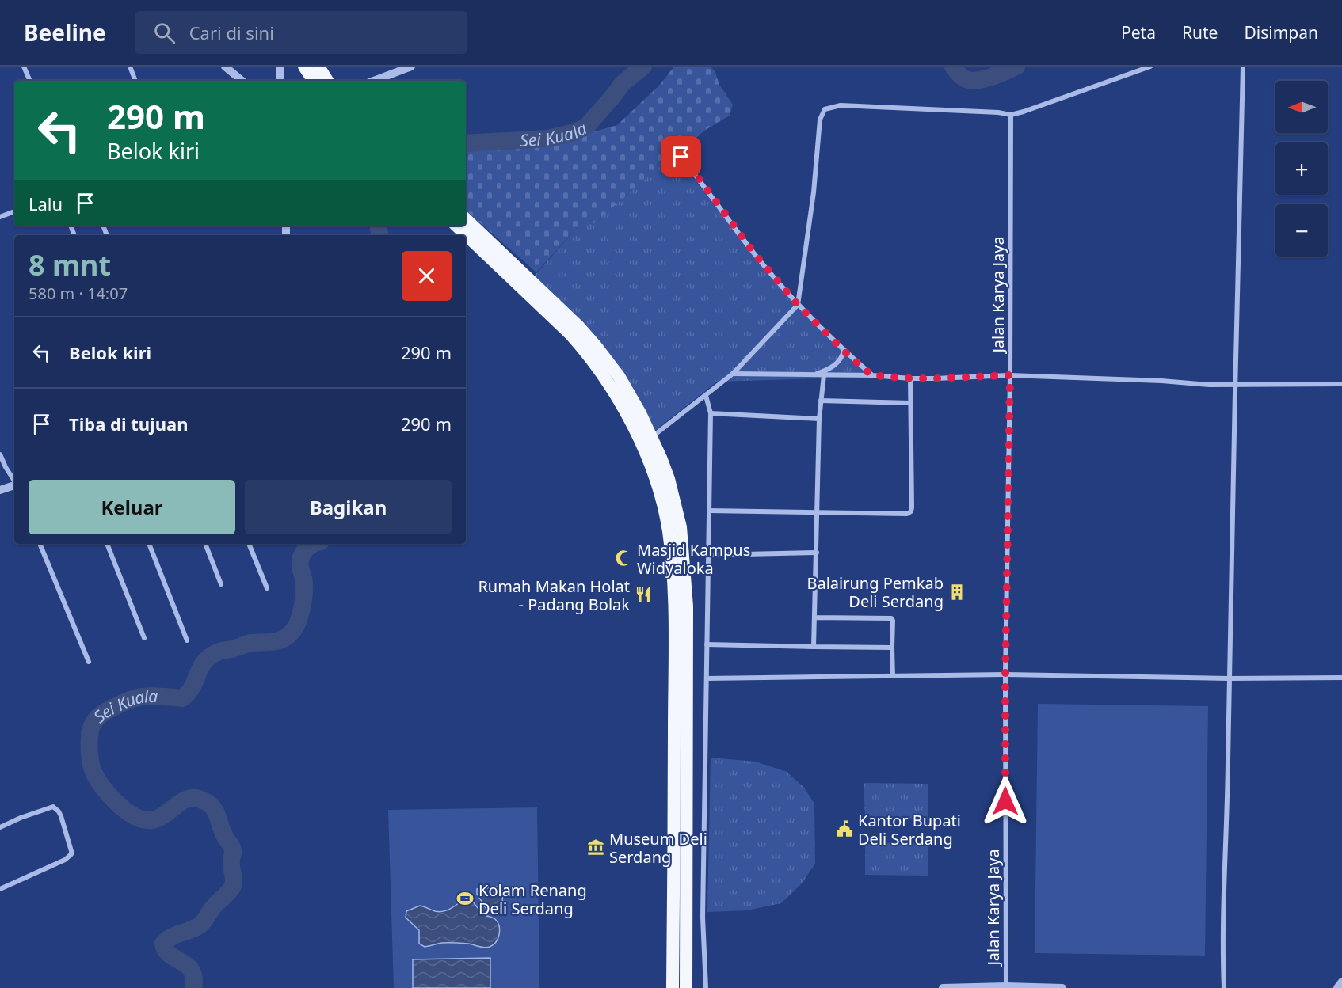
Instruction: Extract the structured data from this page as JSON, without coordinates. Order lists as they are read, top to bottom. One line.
{"streets":{"street":["Jalan Karya Jaya"]},"water":["Sei Kuala"],"places":{"mosque":["Masjid Kampus Widyaloka"],"building":["Balairung Pemkab Deli Serdang"],"restaurant":["Rumah Makan Holat - Padang Bolak"],"public building":["Kantor Bupati Deli Serdang"],"museum":["Museum Deli Serdang"],"sports":["Kolam Renang Deli Serdang"]},"north":"left","page":{"header":"Beeline","search":"Cari di sini","nav":["Peta","Rute","Disimpan"],"map_buttons":["+","−"],"turn":["290 m","Belok kiri"],"then":"Lalu","heading":["8 mnt","580 m · 14:07"],"list":[{"name":"Belok kiri","value":"290 m"},{"name":"Tiba di tujuan","value":"290 m"}],"buttons":["Keluar","Bagikan"]}}
